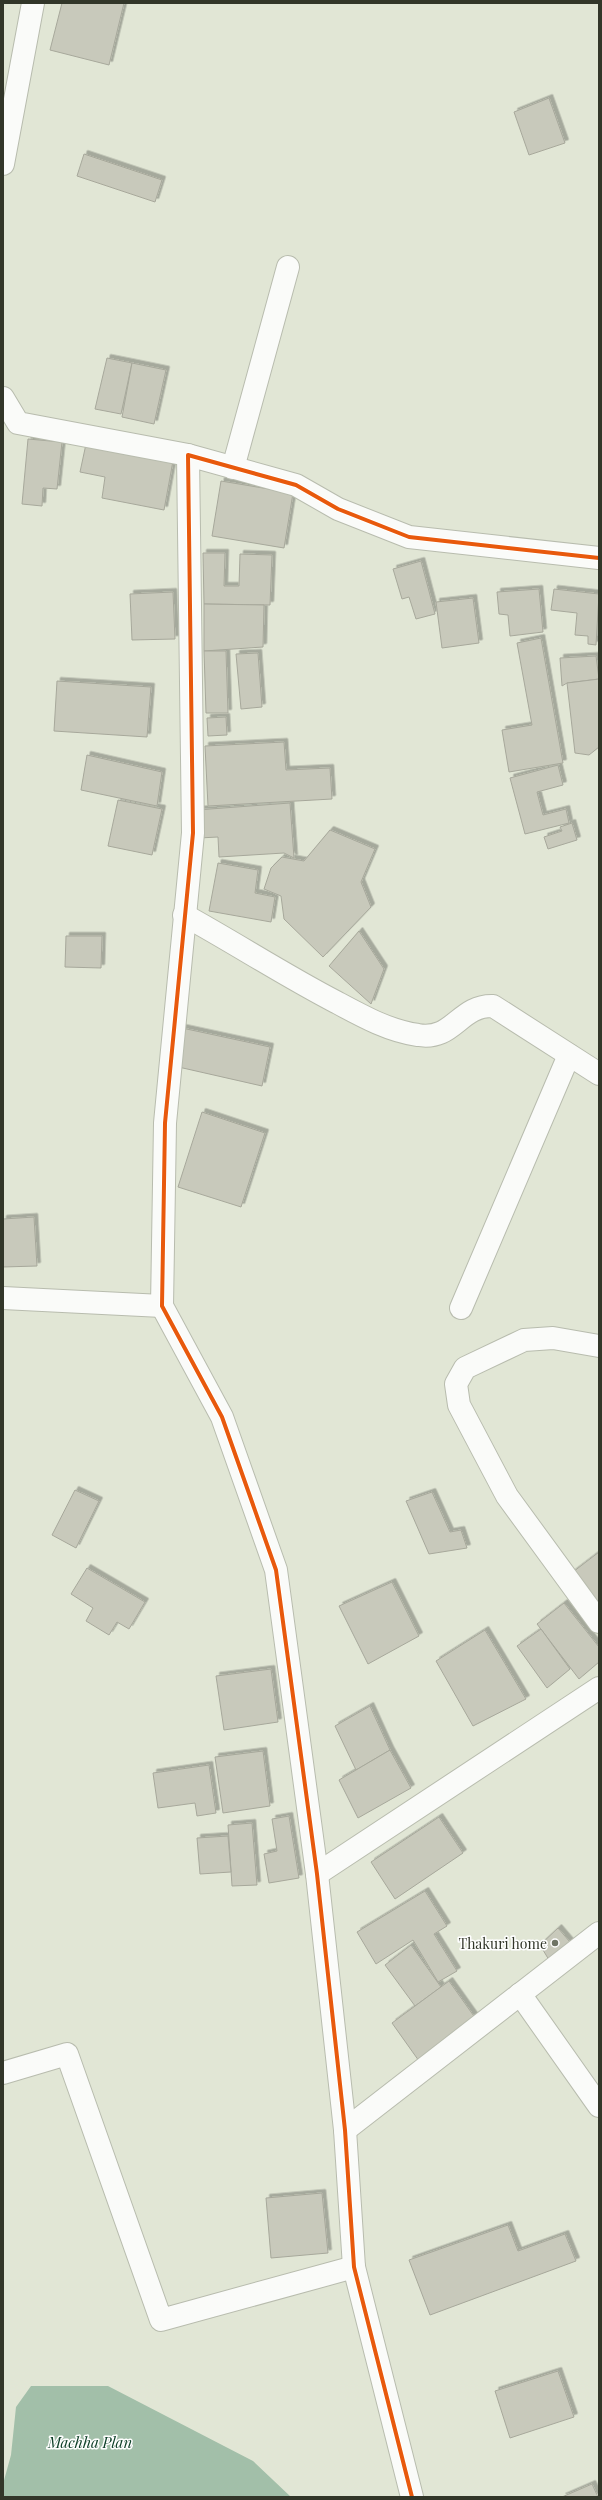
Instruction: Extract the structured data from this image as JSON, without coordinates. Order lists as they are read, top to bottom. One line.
{"water":["Machha Plan"],"places":["Thakuri home"]}
